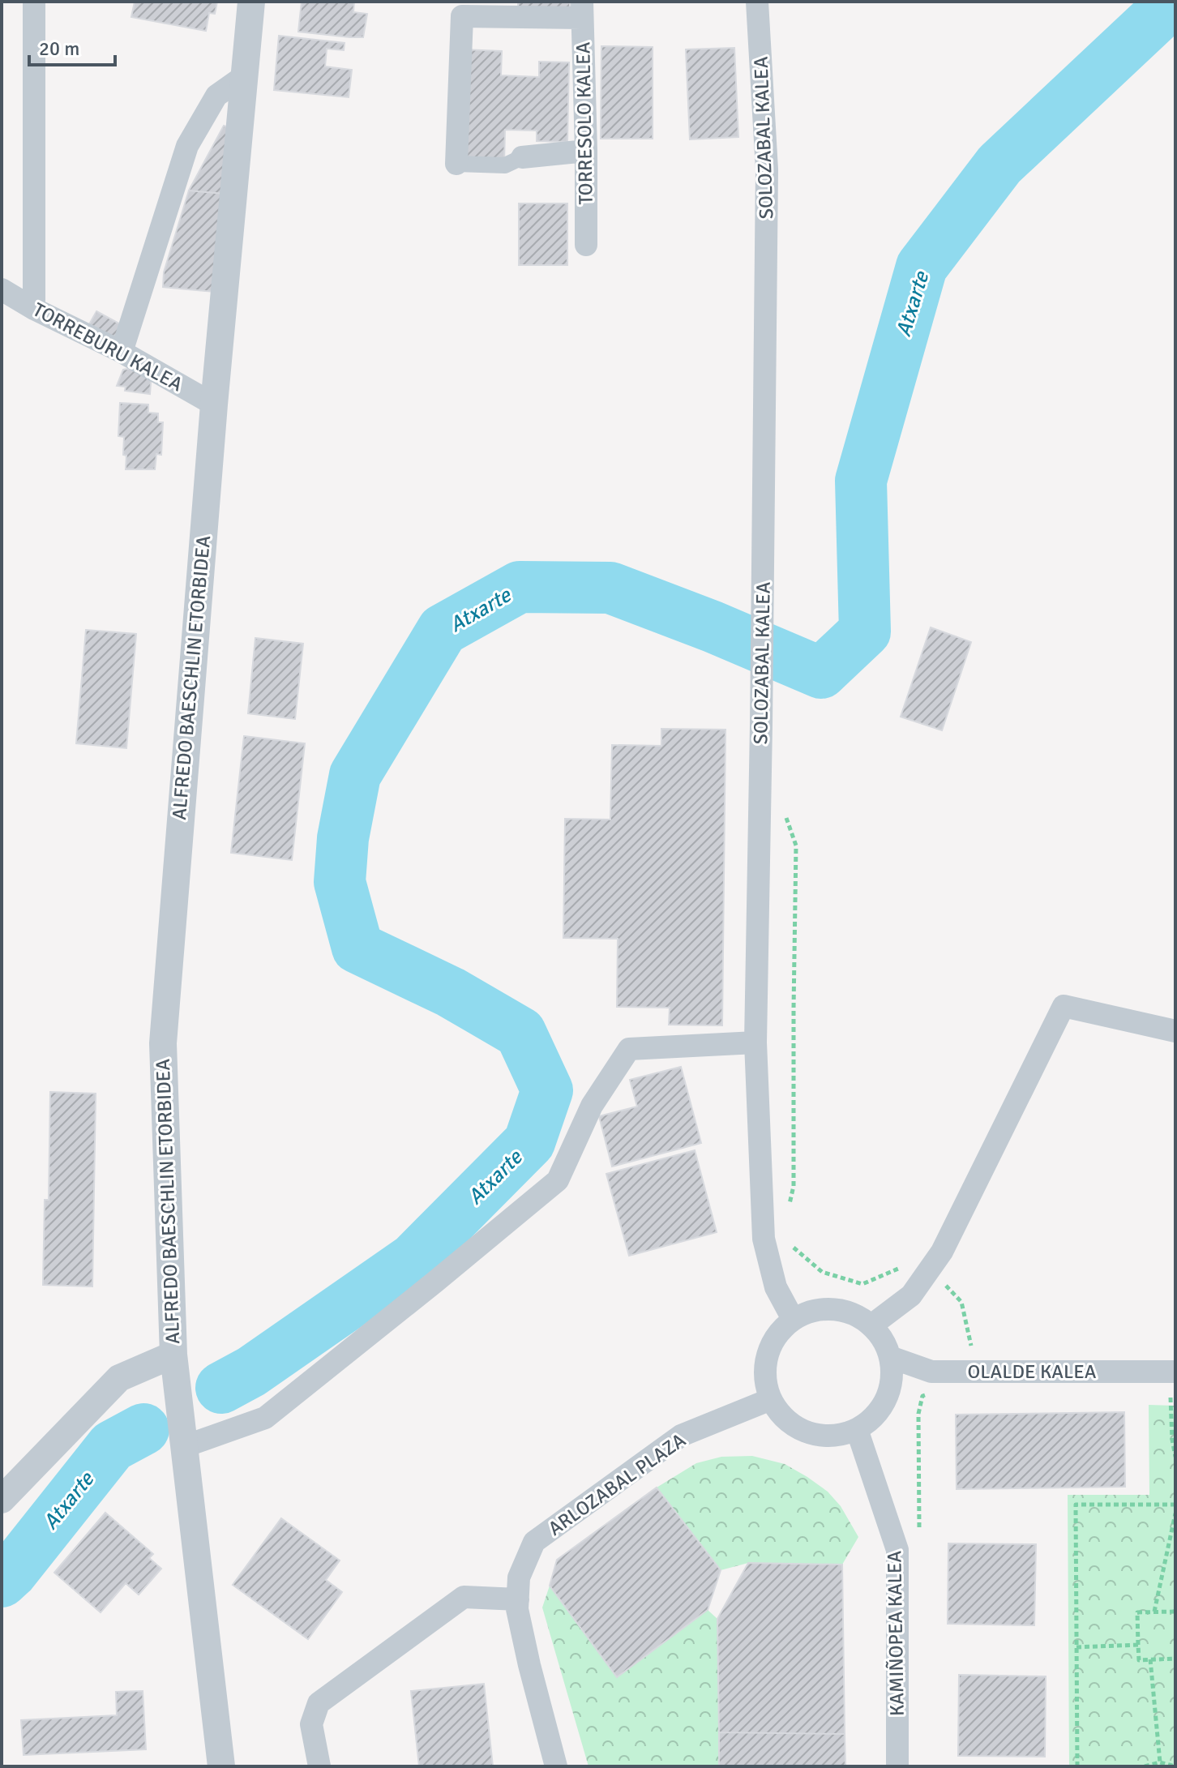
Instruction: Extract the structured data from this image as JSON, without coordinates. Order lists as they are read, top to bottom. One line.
{"streets":{"street":["TORRESOLO KALEA","SOLOZABAL KALEA","TORREBURU KALEA","ALFREDO BAESCHLIN ETORBIDEA","OLALDE KALEA","ARLOZABAL PLAZA","KAMIÑOPEA KALEA"]},"crossings":[["SOLOZABAL KALEA","OLALDE KALEA"],["SOLOZABAL KALEA","ARLOZABAL PLAZA"],["SOLOZABAL KALEA","KAMIÑOPEA KALEA"],["TORREBURU KALEA","ALFREDO BAESCHLIN ETORBIDEA"],["OLALDE KALEA","ARLOZABAL PLAZA"],["OLALDE KALEA","KAMIÑOPEA KALEA"],["ARLOZABAL PLAZA","KAMIÑOPEA KALEA"]],"water":["Atxarte"],"scale_bar":"20 m"}
